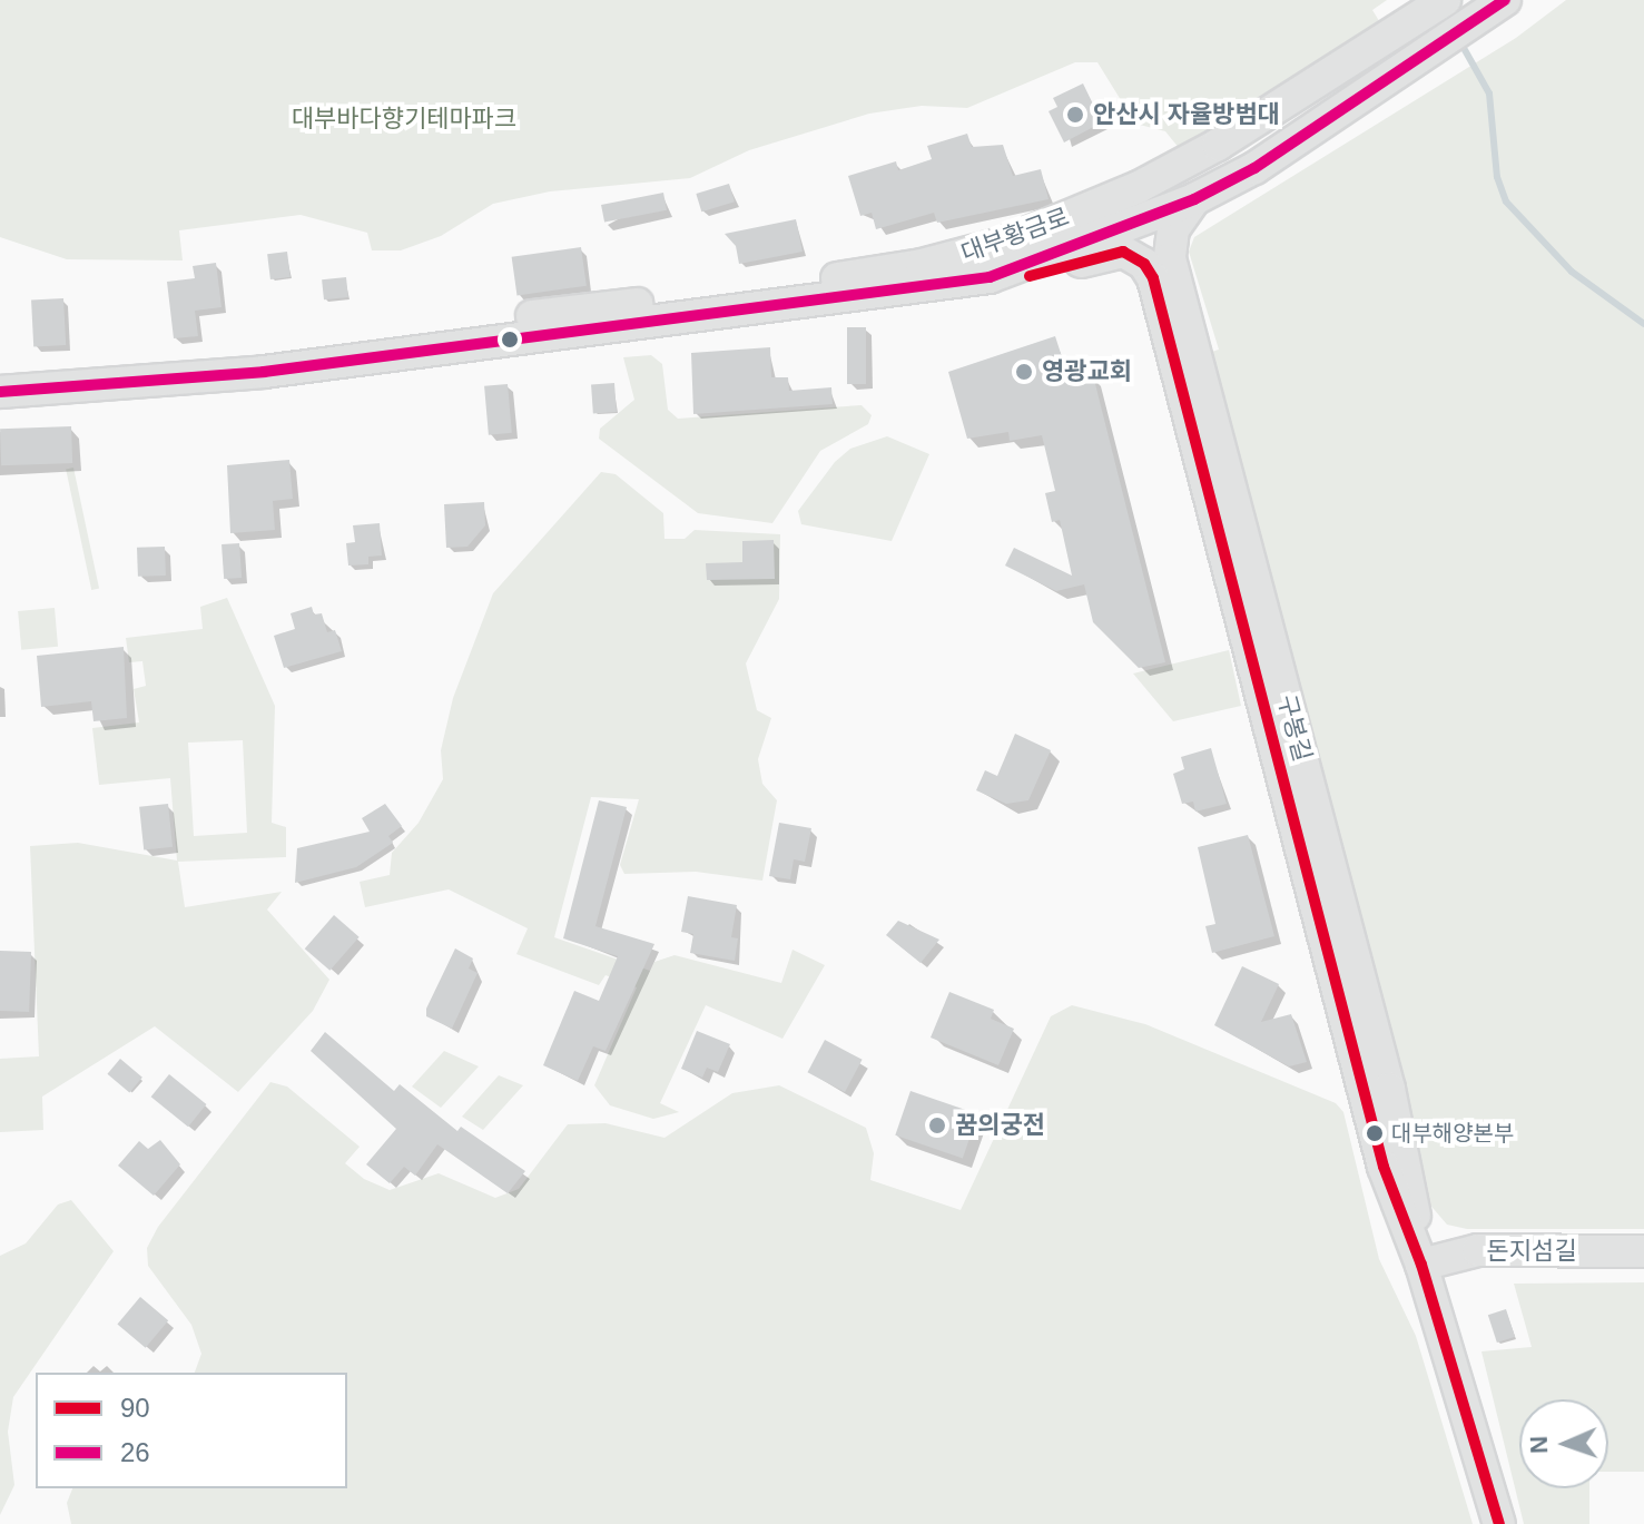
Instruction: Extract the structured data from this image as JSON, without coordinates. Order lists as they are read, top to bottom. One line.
{"streets":{"main road":["대부황금로","구봉길","돈지섬길"]},"crossings":[["대부황금로","구봉길"],["구봉길","돈지섬길"]],"parks":["대부바다향기테마파크"],"places":["안산시 자율방범대","영광교회","꿈의궁전","대부해양본부"],"lines":["transit line 26","transit line 90"],"legend":["90","26"],"north":"left"}
